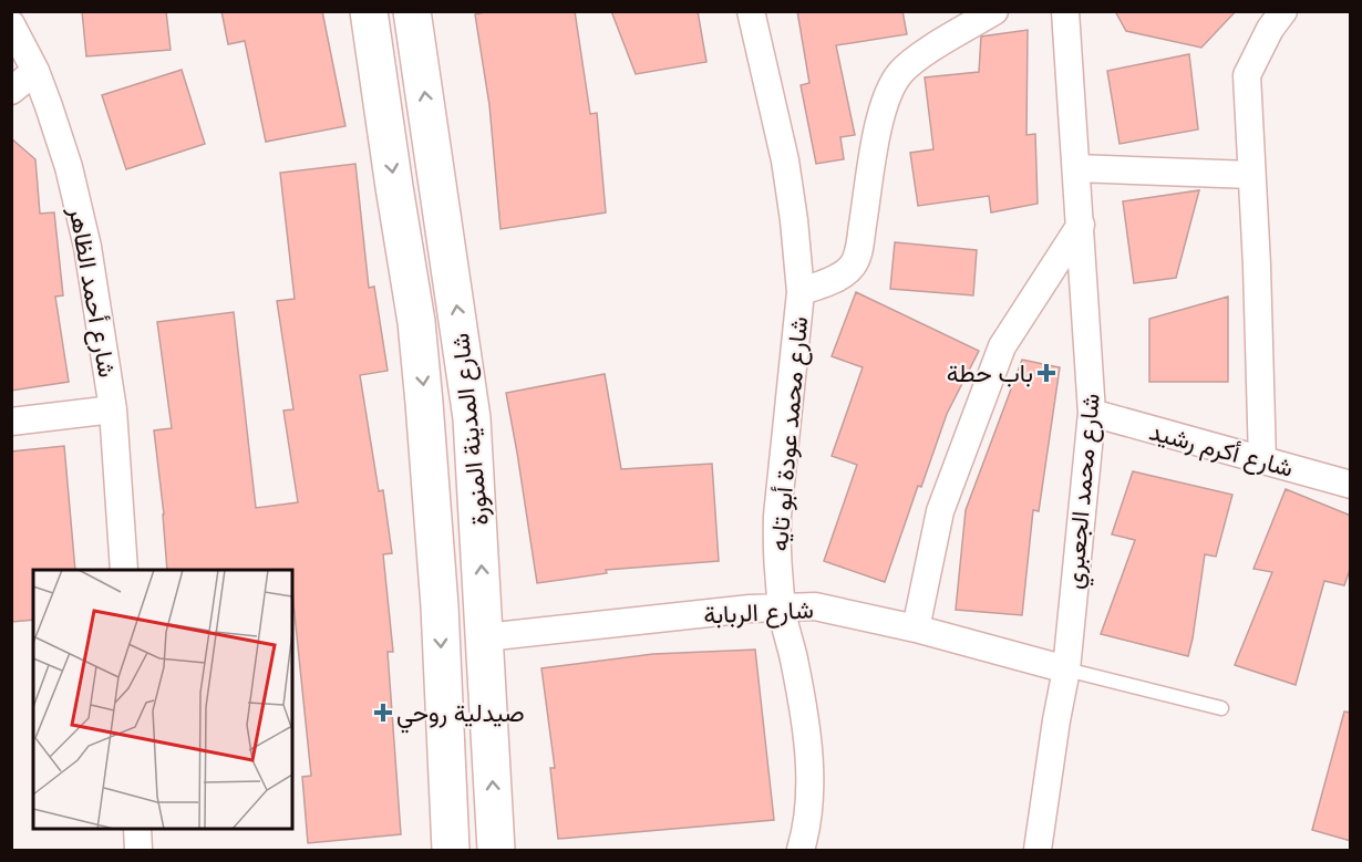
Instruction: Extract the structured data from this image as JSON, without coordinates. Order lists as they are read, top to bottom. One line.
{"streets":{"main road":["شارع المدينة المنورة"],"street":["شارع أحمد الظاهر","شارع محمد عودة أبو تايه","شارع أكرم رشيد","شارع محمد الجعبري","شارع الربابة"]},"crossings":[["شارع المدينة المنورة","شارع الربابة"],["شارع محمد عودة أبو تايه","شارع الربابة"],["شارع أكرم رشيد","شارع محمد الجعبري"],["شارع محمد الجعبري","شارع الربابة"]],"places":{"health":["باب حطة","صيدلية روحي"]}}
